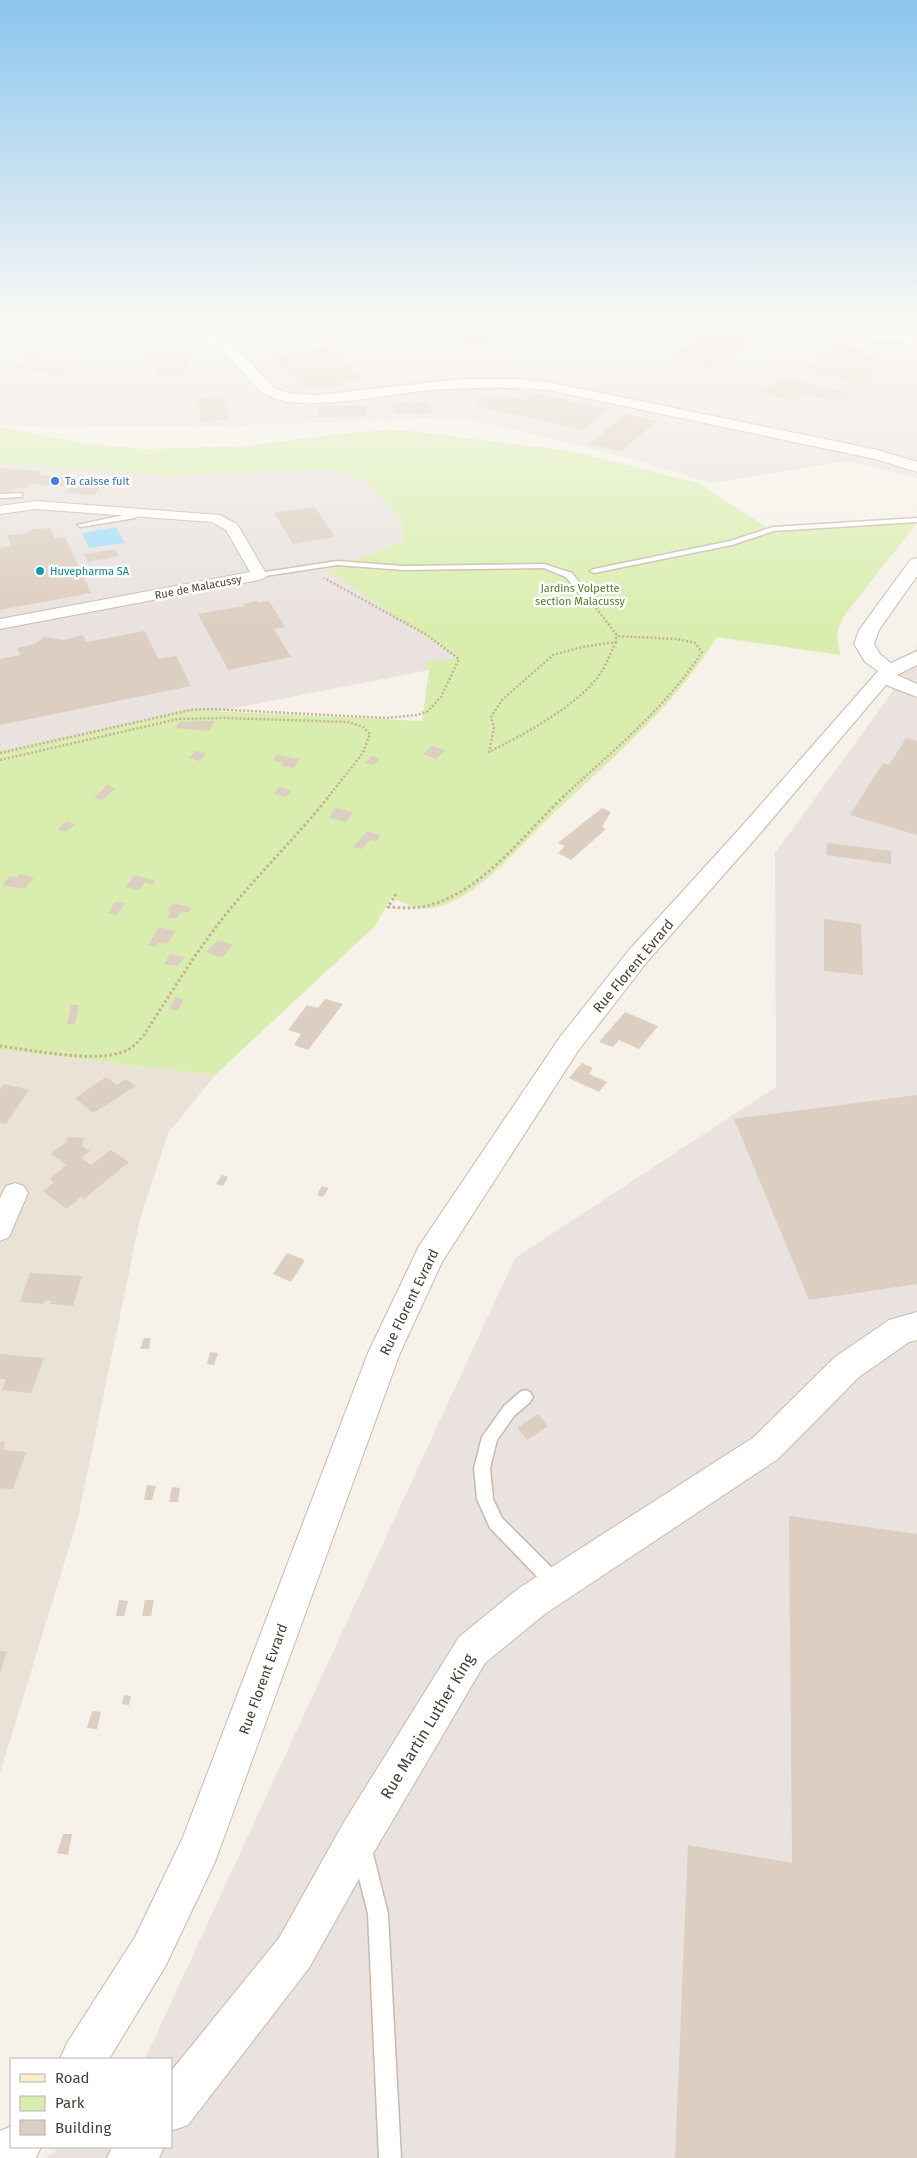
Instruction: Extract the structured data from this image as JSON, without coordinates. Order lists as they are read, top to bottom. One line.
{"streets":{"street":["Rue de Malacussy","Rue Florent Evrard","Rue Martin Luther King"]},"parks":["Jardins Volpette section Malacussy"],"places":["Ta caisse fuit","Huvepharma SA"],"legend":["Road","Park","Building"]}
